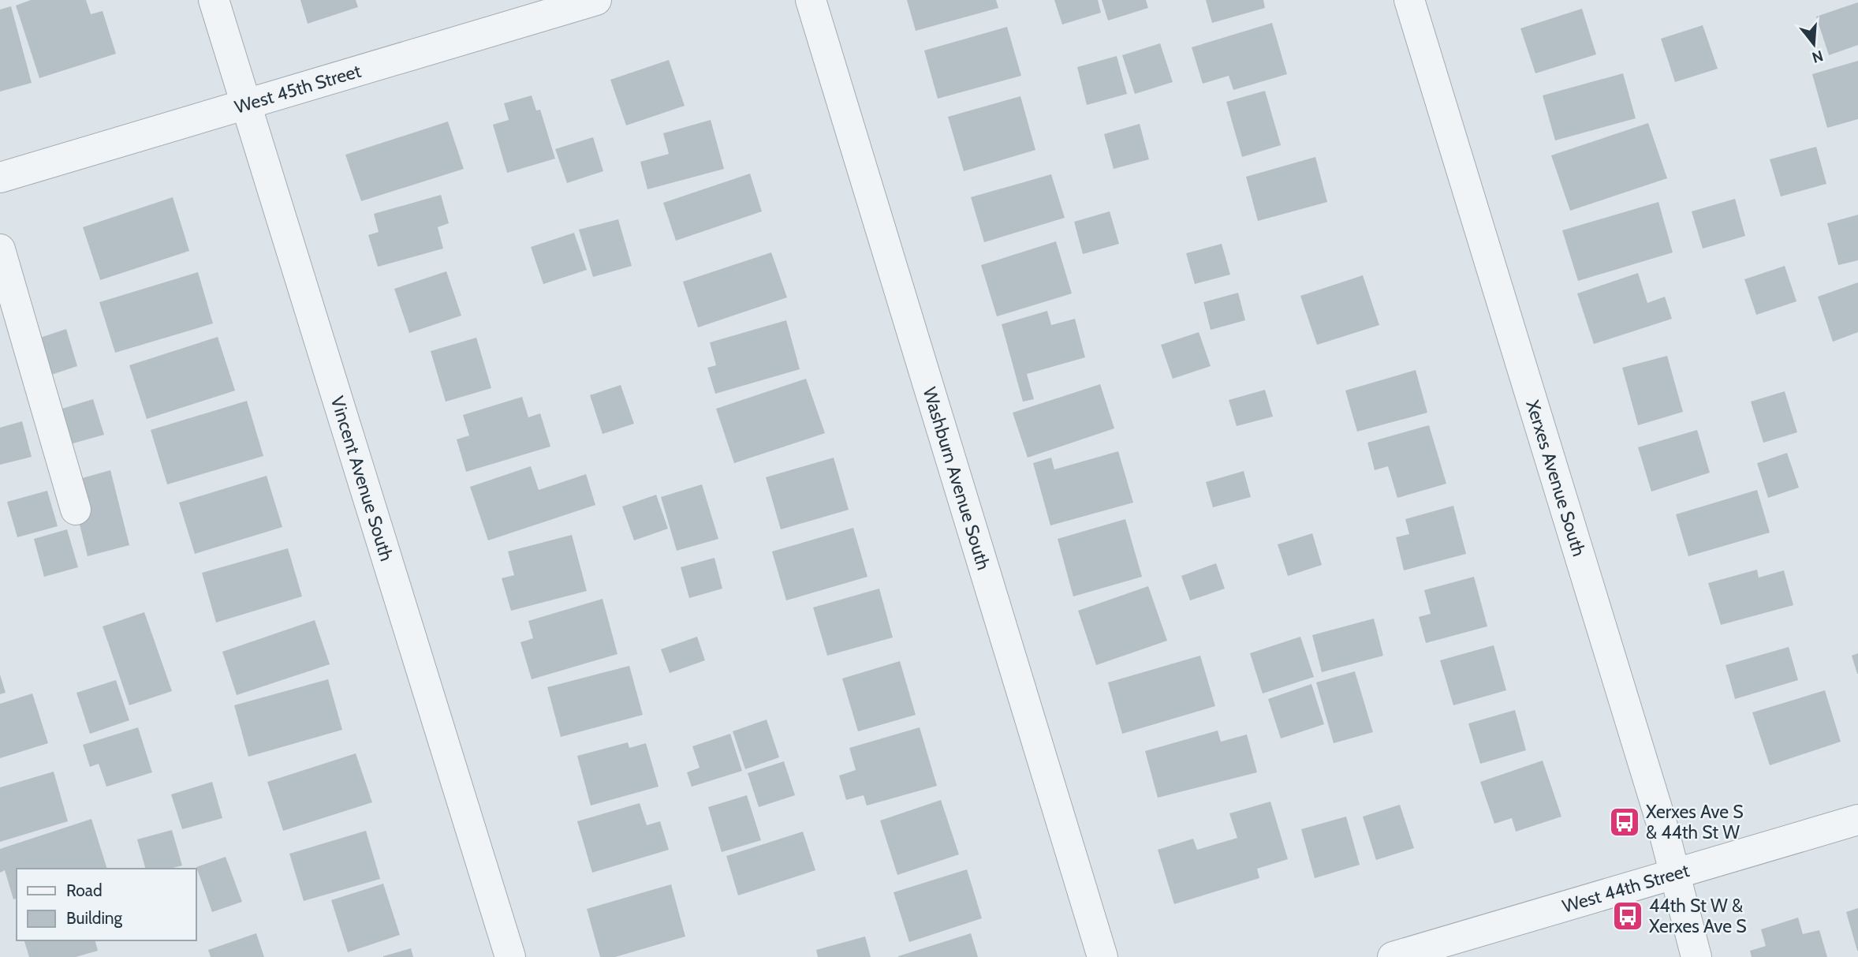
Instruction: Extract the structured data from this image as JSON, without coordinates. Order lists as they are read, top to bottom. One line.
{"streets":{"street":["West 45th Street","Washburn Avenue South","Xerxes Avenue South","Vincent Avenue South","West 44th Street"]},"crossings":[["West 45th Street","Vincent Avenue South"],["Xerxes Avenue South","West 44th Street"]],"places":{"bus stop":["Xerxes Ave S & 44th St W","44th St W & Xerxes Ave S"]},"legend":["Road","Building"],"north":"bottom"}
